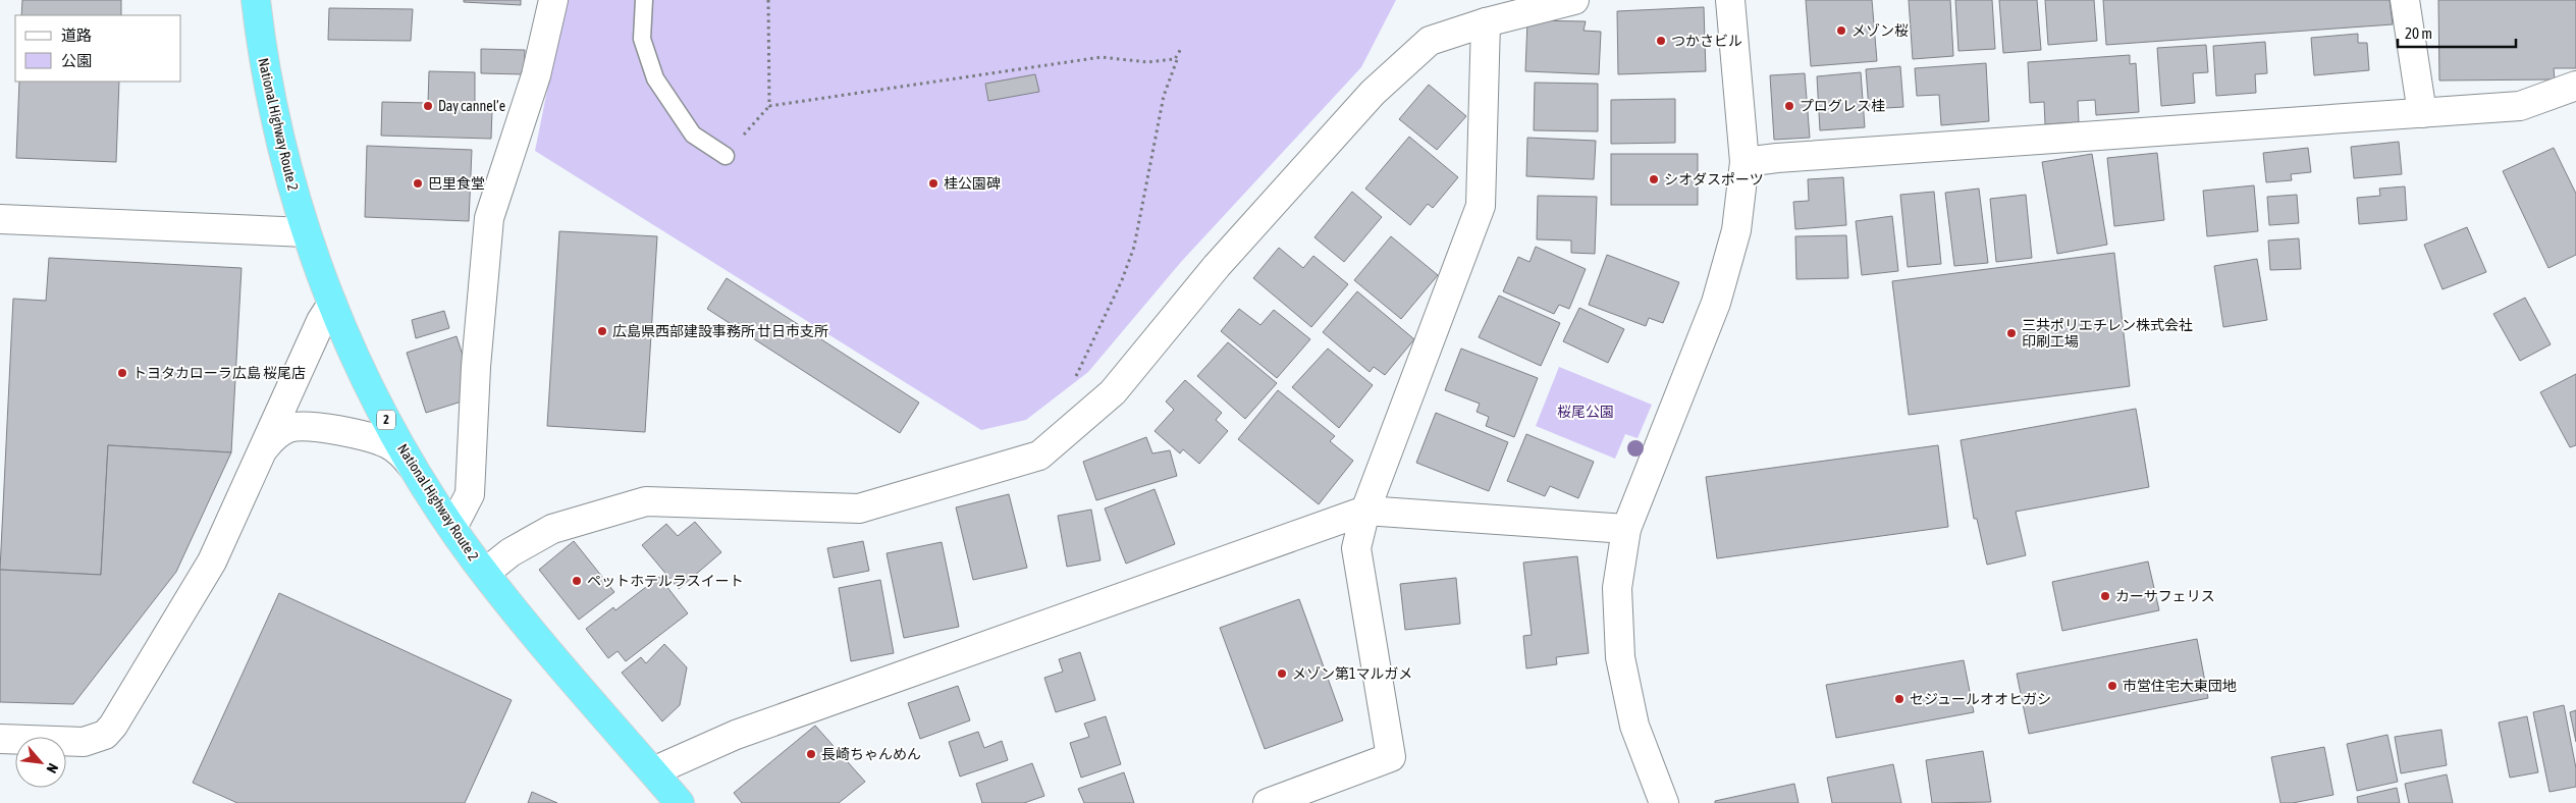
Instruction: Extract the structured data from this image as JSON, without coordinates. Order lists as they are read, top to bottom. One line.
{"streets":{"highway":["National Highway Route 2","2"]},"parks":["桜尾公園"],"places":["メゾン桜","つかさビル","Day cannel’e","プログレス桂","シオダスポーツ","巴里食堂","桂公園碑","広島県西部建設事務所 廿日市支所","三共ポリエチレン株式会社 印刷工場","トヨタカローラ広島 桜尾店","ペットホテルラスイート","カーサフェリス","メゾン第1マルガメ","市営住宅大東団地","セジュールオオヒガシ","長崎ちゃんめん"],"legend":["道路","公園"],"scale_bar":"20 m","north":"bottom right"}
